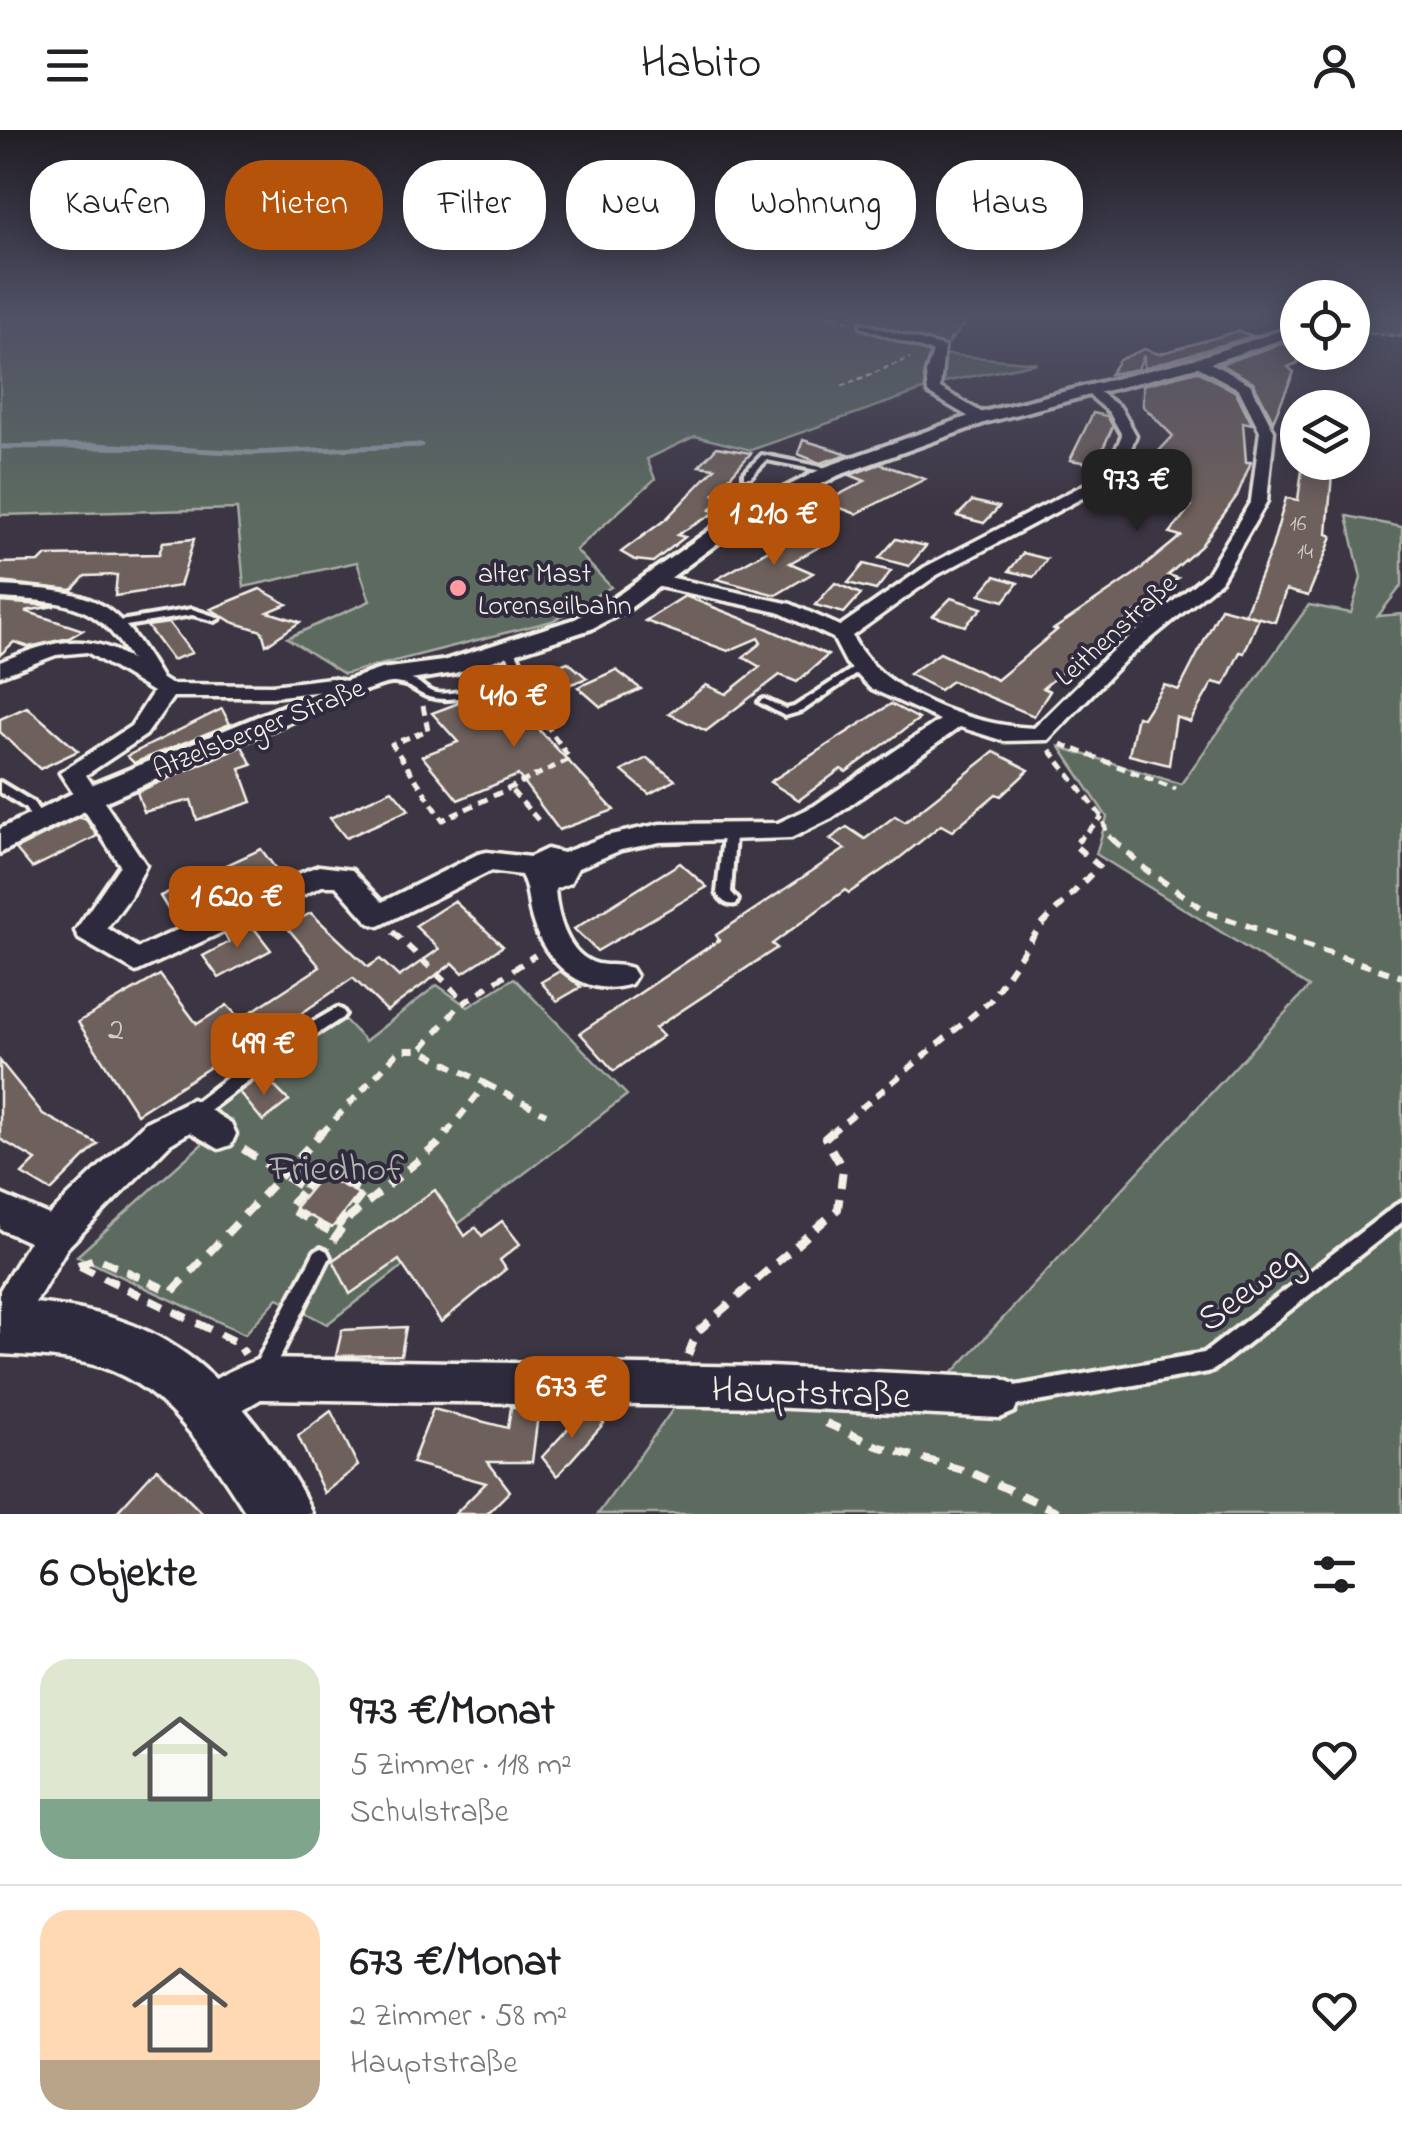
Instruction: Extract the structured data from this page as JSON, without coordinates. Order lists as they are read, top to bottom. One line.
{"streets":{"street":["Leithenstraße","Atzelsberger Straße","Hauptstraße"],"lane":["Seeweg"]},"crossings":[["Seeweg","Hauptstraße"]],"parks":["Friedhof"],"places":["alter Mast Lorenseilbahn"],"house_numbers":["16","14","2"],"page":{"header":"Habito","chip":["Kaufen","Mieten","Filter","Neu","Wohnung","Haus"],"price":["973 €","1 210 €","410 €","1 620 €","499 €","673 €"],"heading":"6 Objekte","list":[{"name":"973 €/Monat","note":"5 Zimmer · 118 m² · Schulstraße"},{"name":"673 €/Monat","note":"2 Zimmer · 58 m² · Hauptstraße"}]}}
